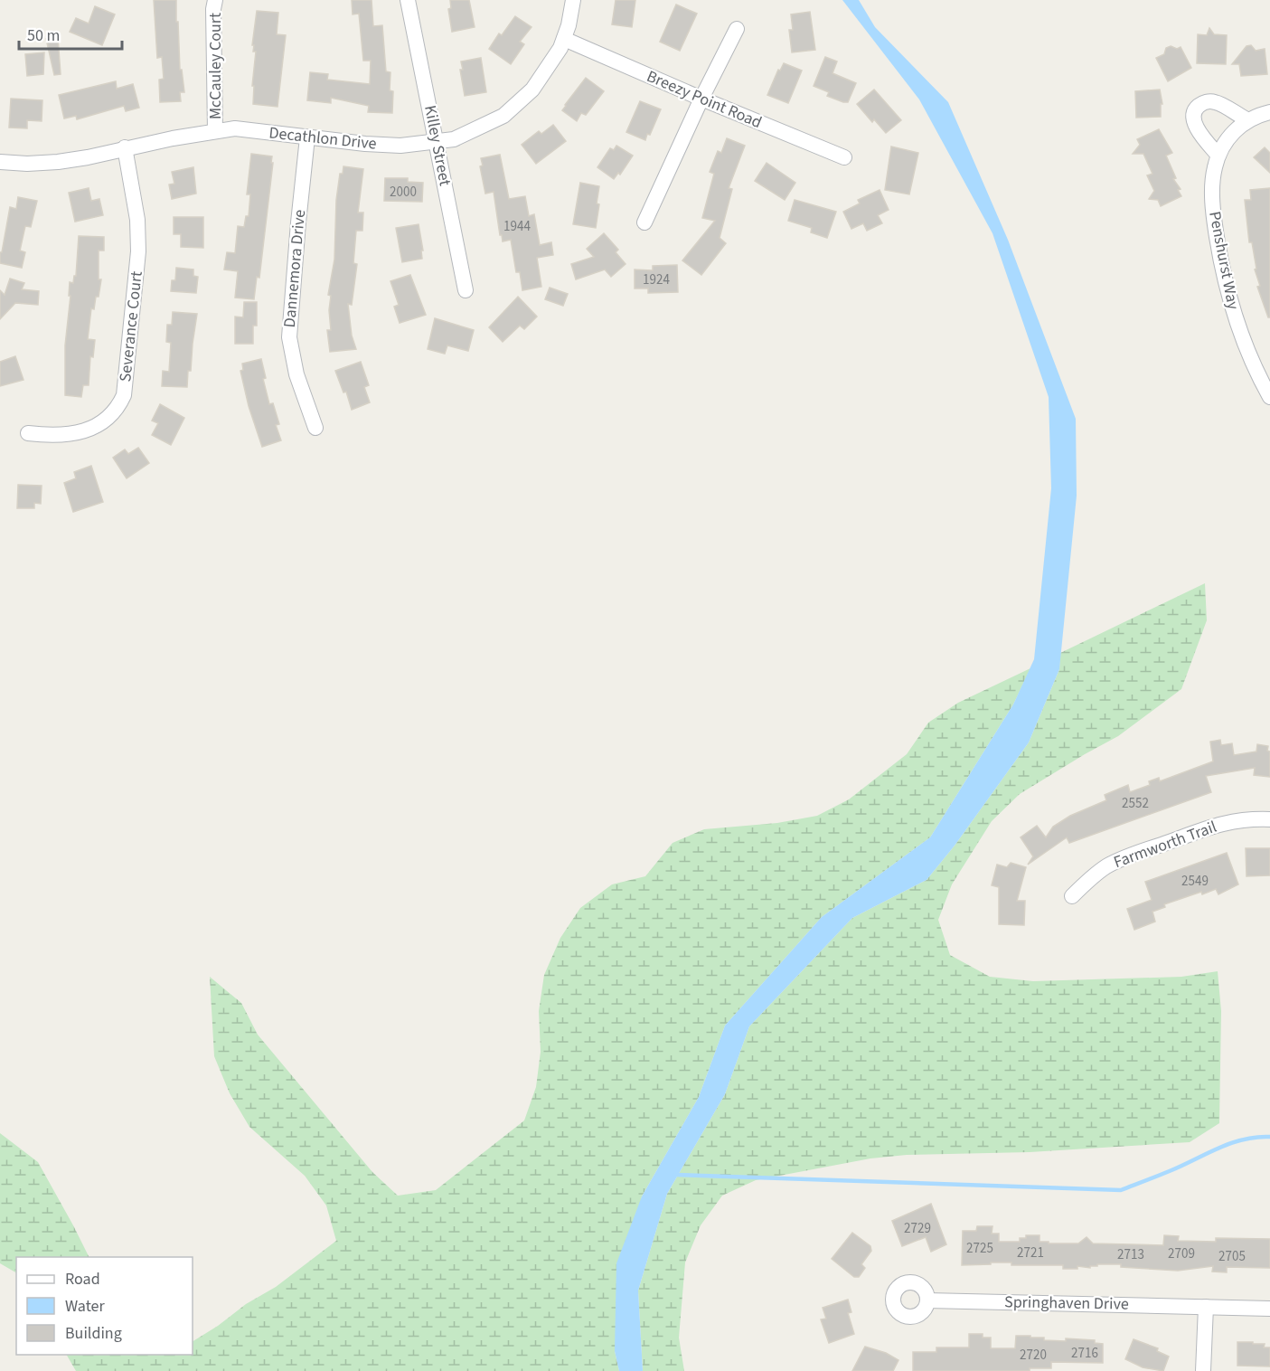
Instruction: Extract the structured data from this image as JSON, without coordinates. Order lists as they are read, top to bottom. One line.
{"streets":{"street":["McCauley Court","Breezy Point Road","Decathlon Drive","Killey Street","Penshurst Way","Dannemora Drive","Severance Court","Farmworth Trail","Springhaven Drive"]},"crossings":[["McCauley Court","Decathlon Drive"],["Breezy Point Road","Decathlon Drive"],["Decathlon Drive","Killey Street"],["Decathlon Drive","Dannemora Drive"],["Decathlon Drive","Severance Court"]],"house_numbers":["2000","1944","1924","2552","2549","2729","2725","2721","2709","2713","2705","2716","2720"],"legend":["Road","Water","Building"],"scale_bar":"50 m"}
